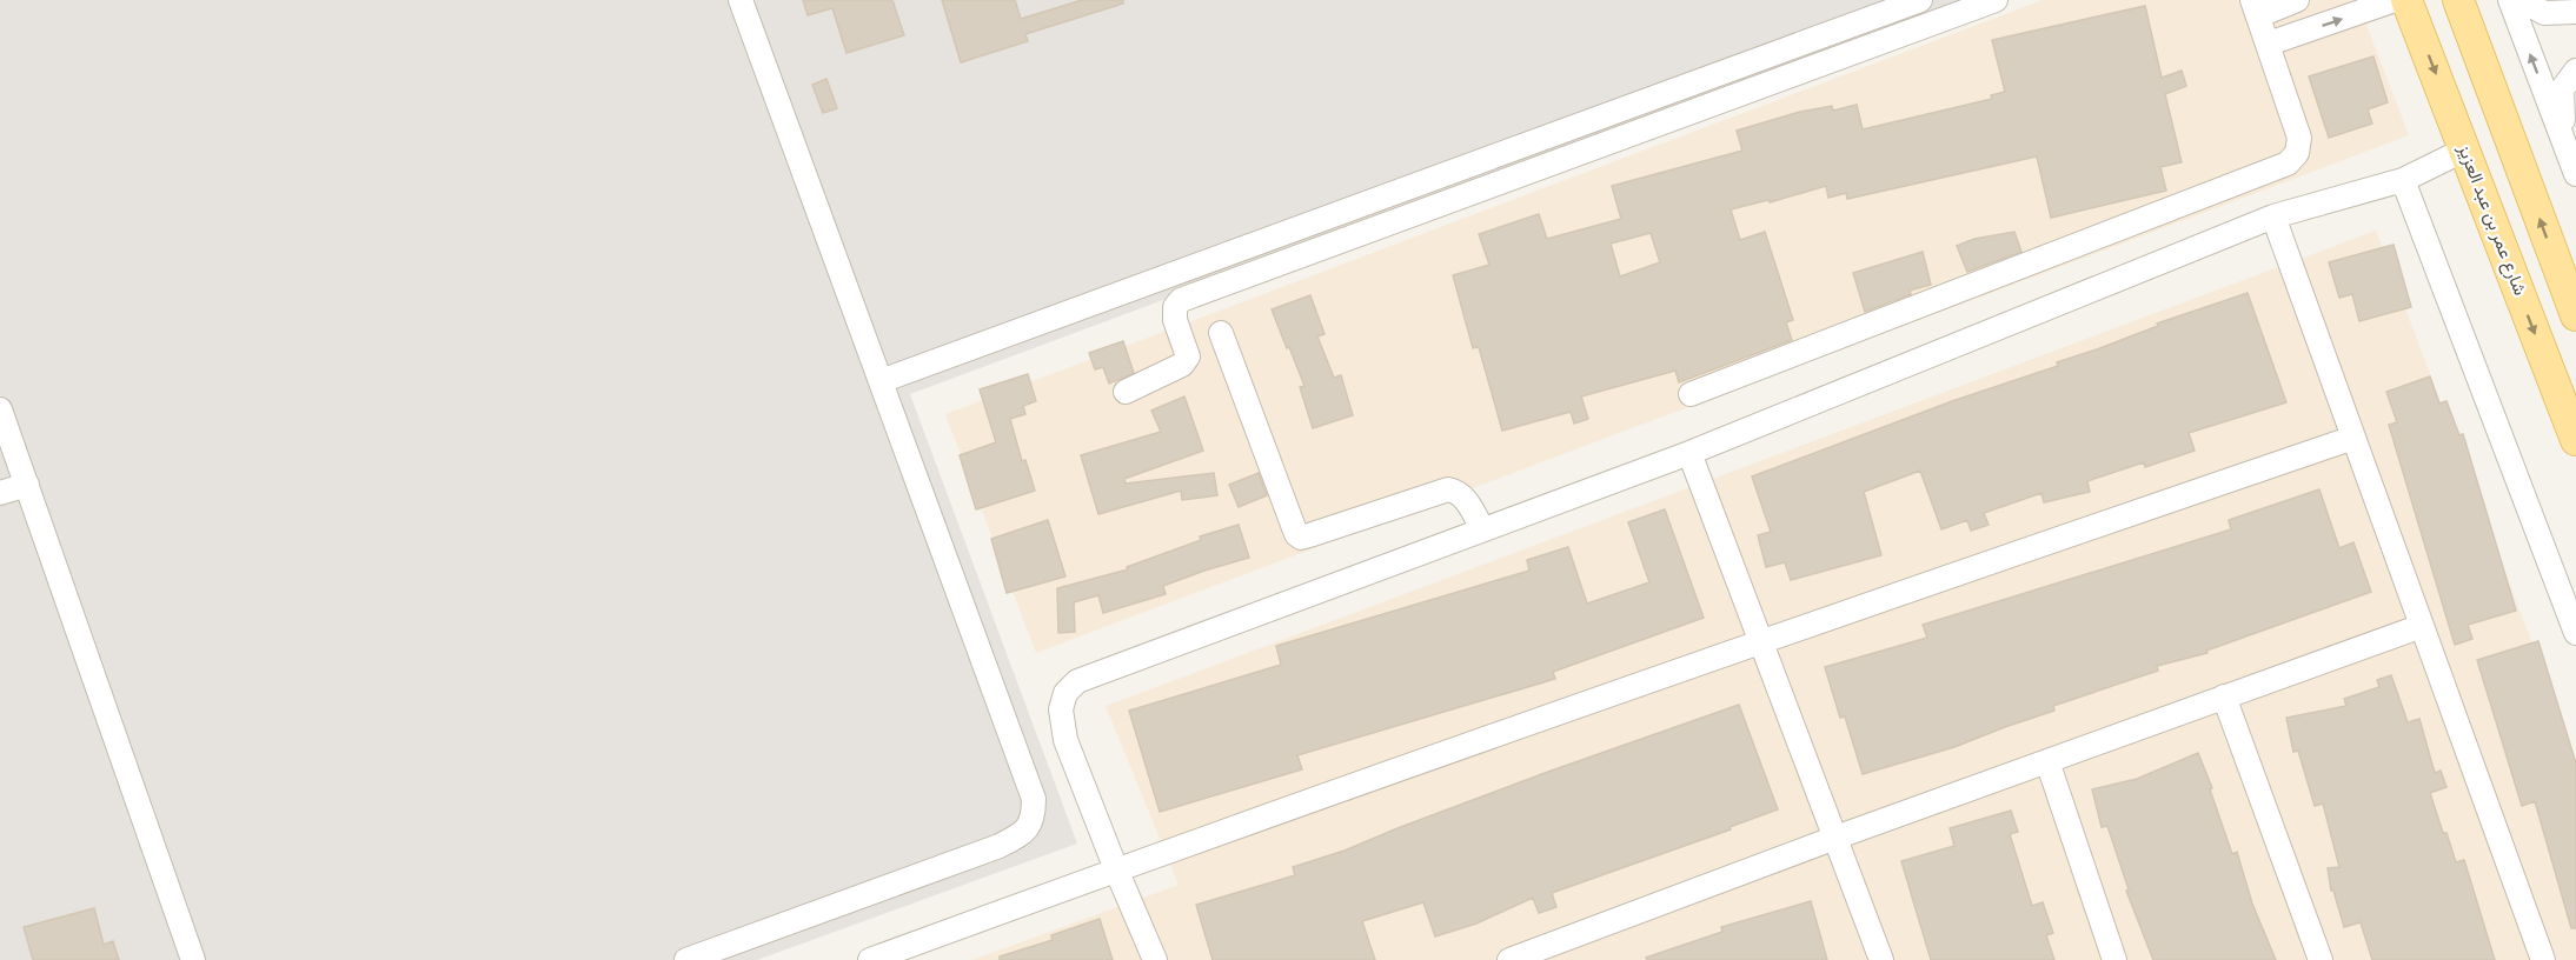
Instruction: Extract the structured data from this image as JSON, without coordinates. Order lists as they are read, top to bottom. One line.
{"streets":{"main road":["شارع عمر بن عبد العزيز"]}}
